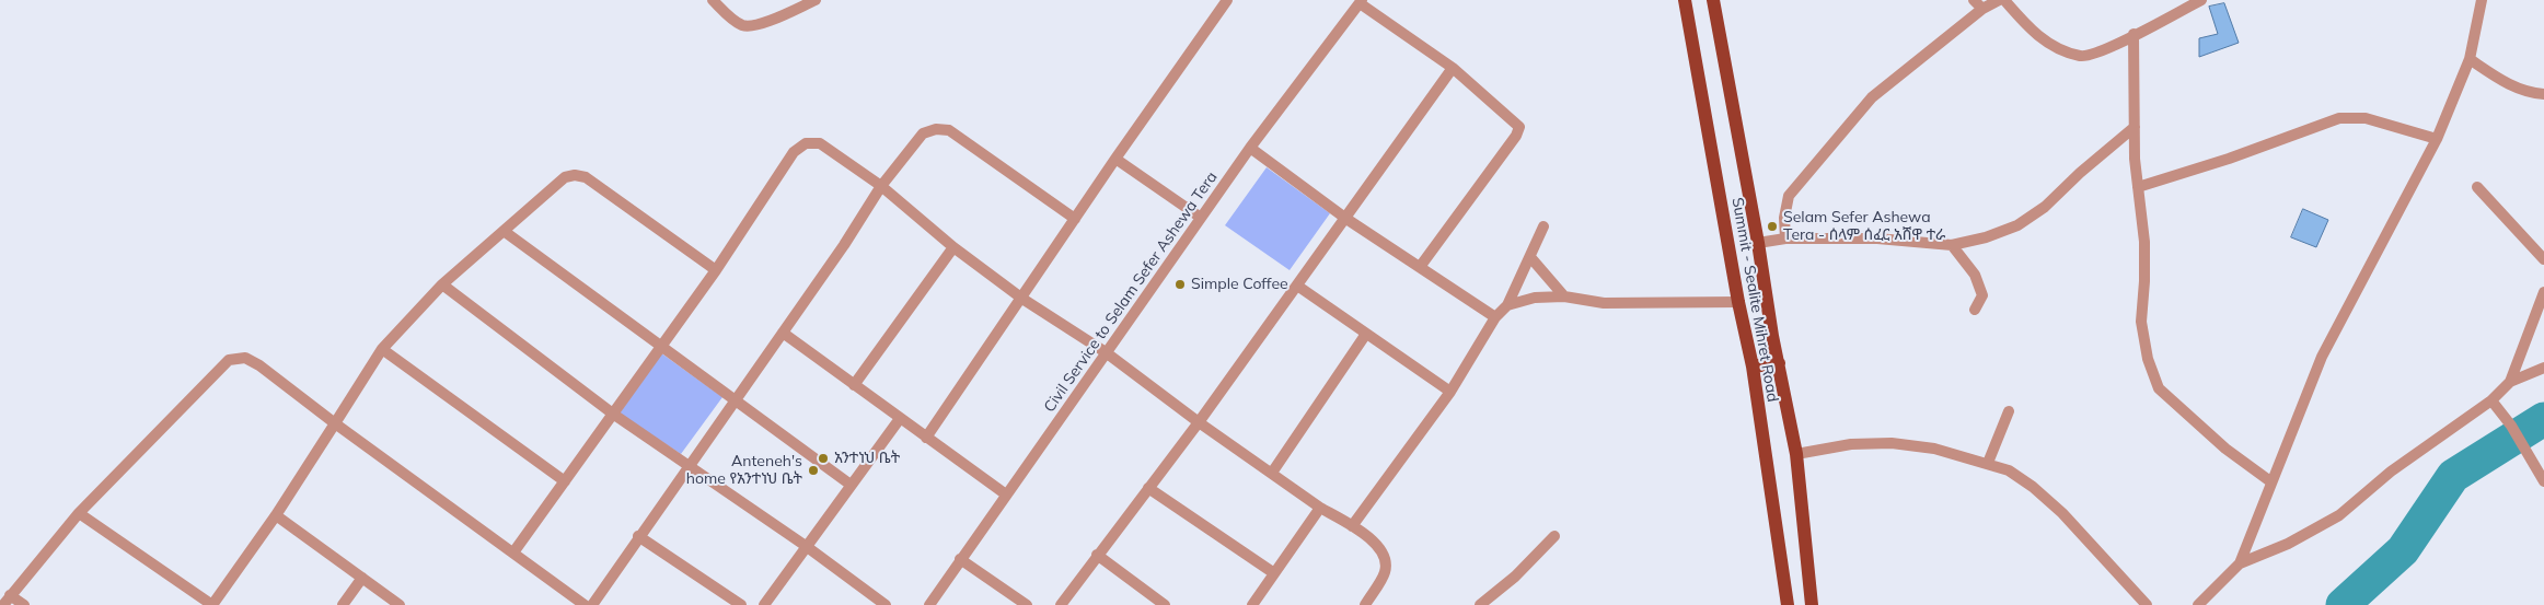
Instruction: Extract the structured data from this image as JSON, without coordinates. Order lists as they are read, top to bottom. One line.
{"streets":{"main road":["Summit - Sealite Mihret Road"],"street":["Civil Service to Selam Sefer Ashewa Tera"]},"places":["Selam Sefer Ashewa Tera - ሰላም ሰፈር አሸዋ ተራ","Simple Coffee","አንተነህ ቤት","Anteneh's home የአንተነህ ቤት"]}
